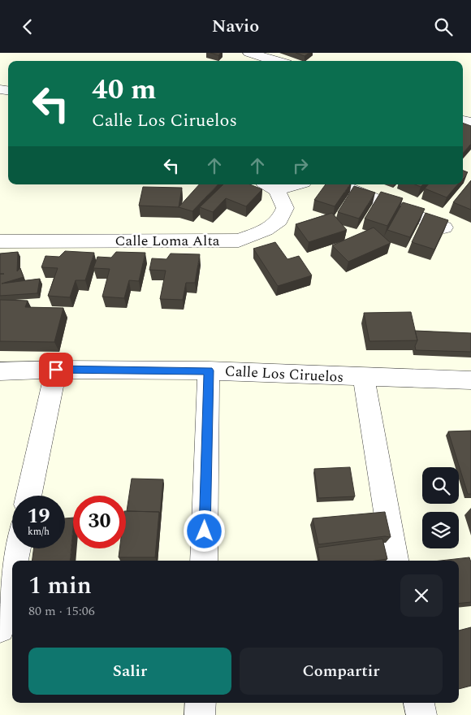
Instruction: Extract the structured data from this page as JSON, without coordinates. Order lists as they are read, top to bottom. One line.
{"streets":{"street":["Calle Loma Alta","Calle Los Ciruelos"]},"page":{"header":"Navio","turn":["40 m","Calle Los Ciruelos"],"speed":"19 km/h","limit":"30","heading":["1 min","80 m · 15:06"],"buttons":["Salir","Compartir"]}}
